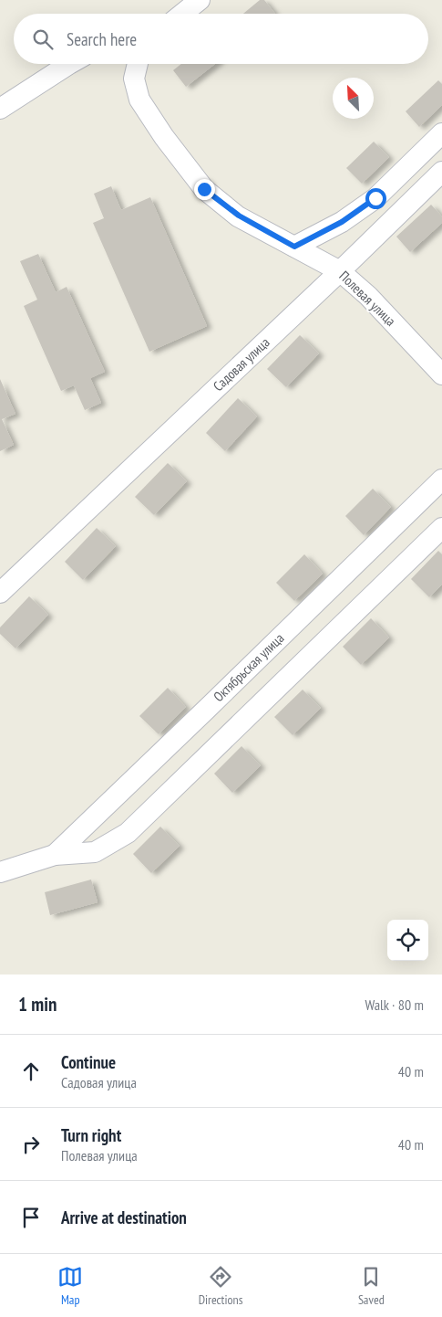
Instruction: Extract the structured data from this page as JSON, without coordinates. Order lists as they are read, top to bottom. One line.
{"streets":{"street":["Полевая улица","Садовая улица","Октябрьская улица"]},"crossings":[["Полевая улица","Садовая улица"]],"north":"top left","page":{"search":"Search here","heading":["1 min","Walk · 80 m"],"list":[["Continue","Садовая улица","40 m"],["Turn right","Полевая улица","40 m"],"Arrive at destination"],"nav":["Map","Directions","Saved"]}}
